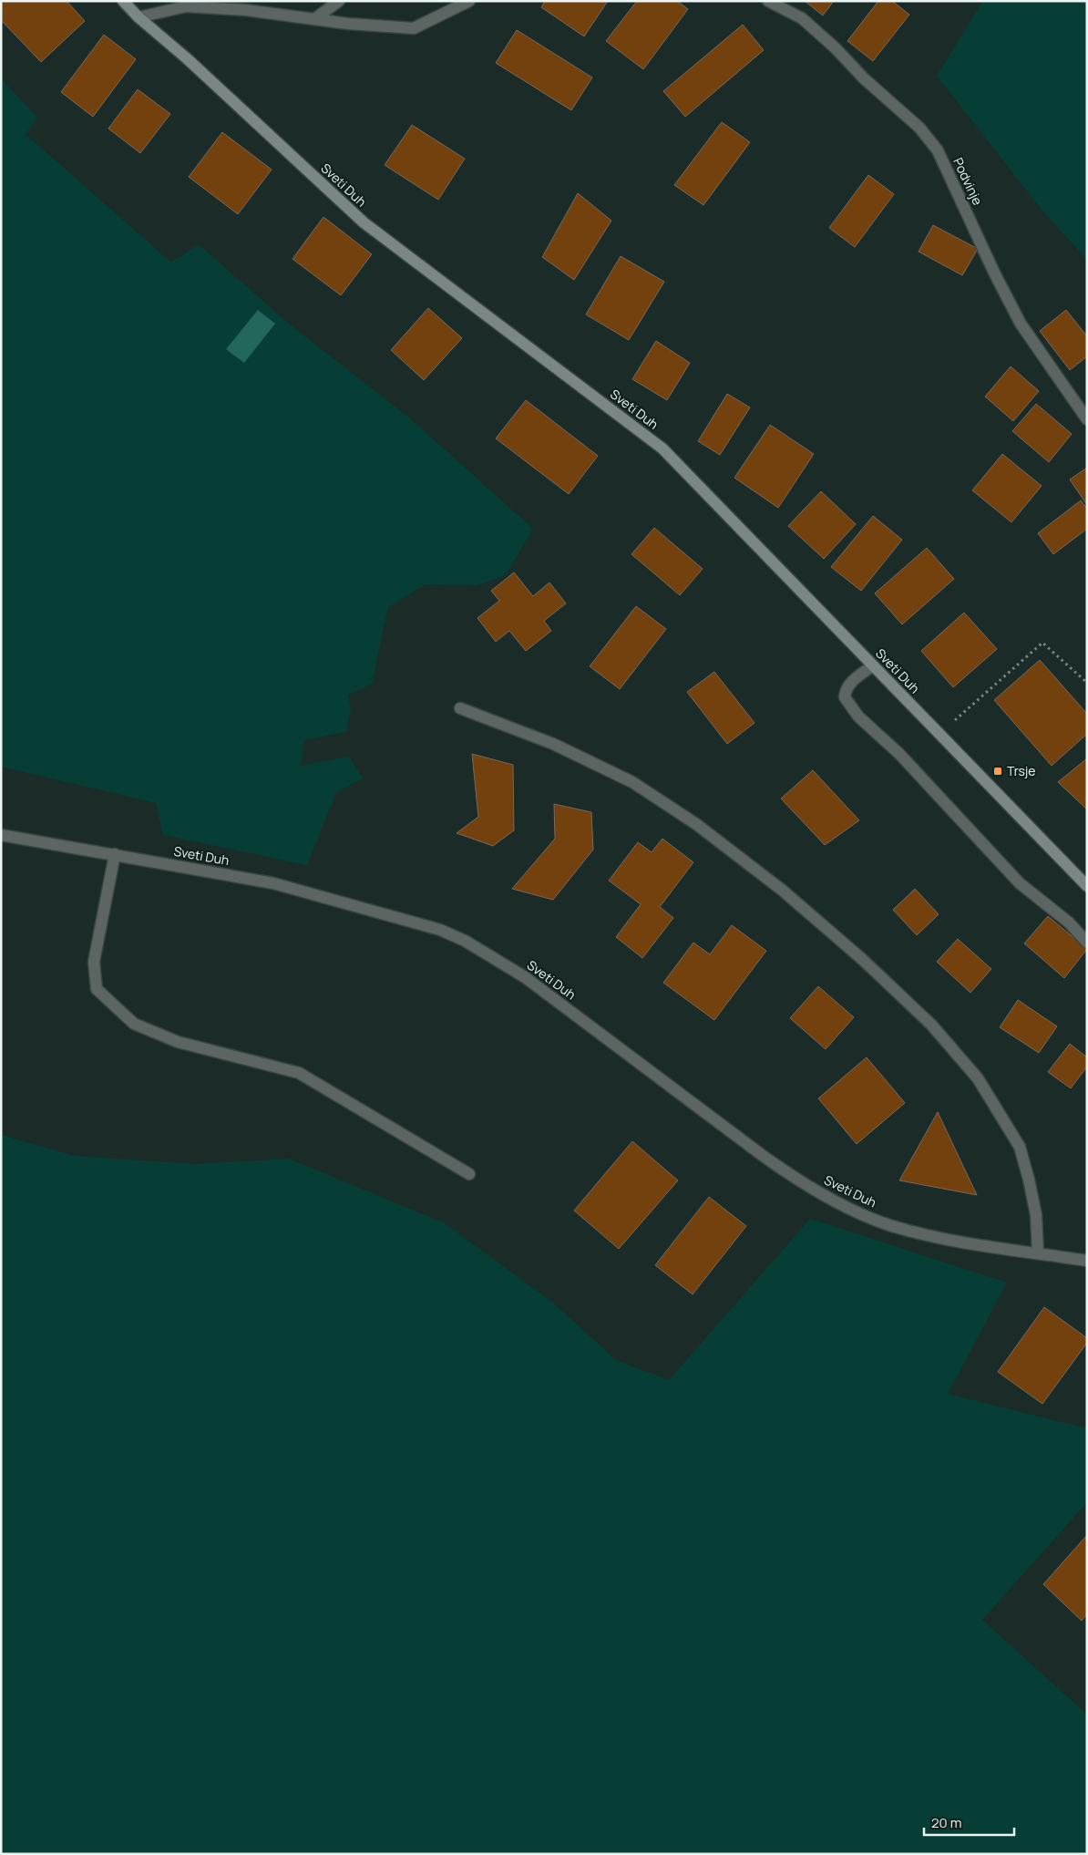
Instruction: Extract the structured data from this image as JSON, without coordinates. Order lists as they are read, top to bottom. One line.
{"streets":{"main road":["Sveti Duh"],"street":["Podvinje"]},"places":{"transit":["Trsje"]},"scale_bar":"20 m"}
